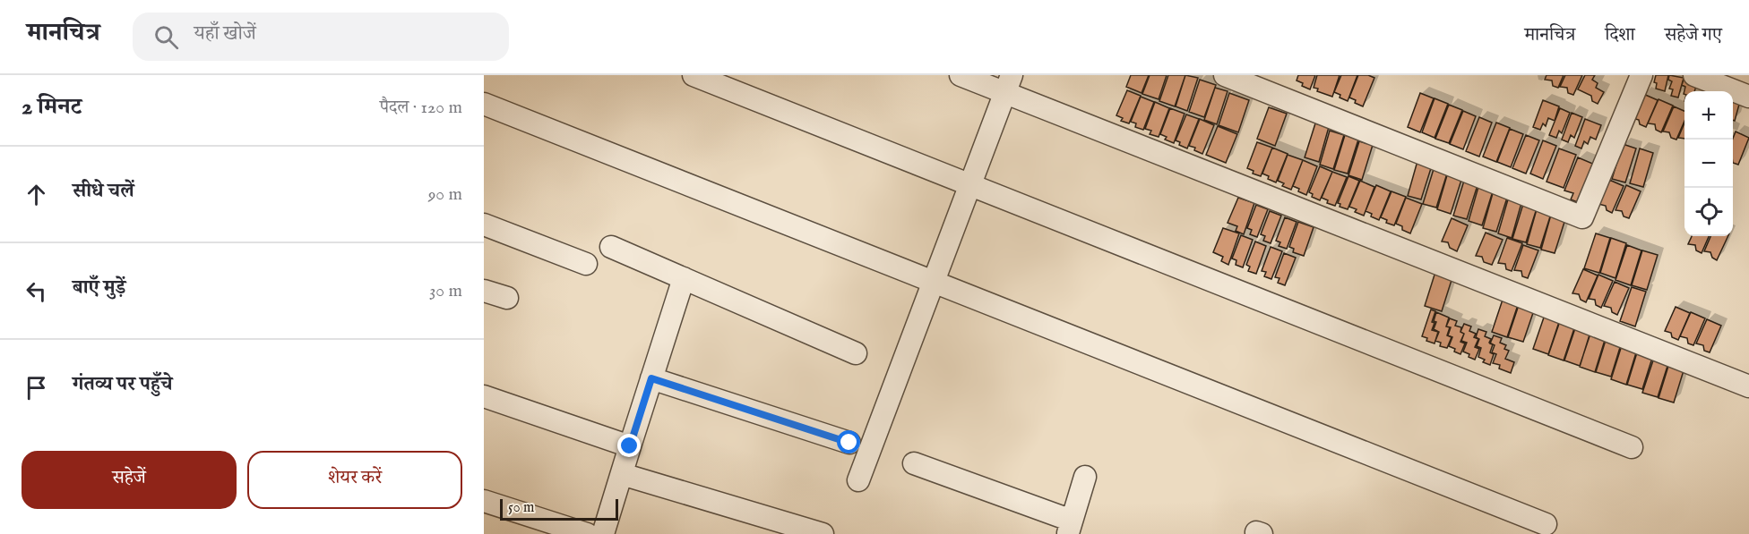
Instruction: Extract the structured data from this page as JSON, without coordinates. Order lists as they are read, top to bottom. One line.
{"scale_bar":"50 m","page":{"header":"मानचित्र","search":"यहाँ खोजें","nav":["मानचित्र","दिशा","सहेजे गए"],"heading":["2 मिनट","पैदल · 120 m"],"map_buttons":["+","−"],"list":[["सीधे चलें","90 m"],["बाएँ मुड़ें","30 m"],"गंतव्य पर पहुँचे"],"buttons":["सहेजें","शेयर करें"],"scale":"50 m"}}
